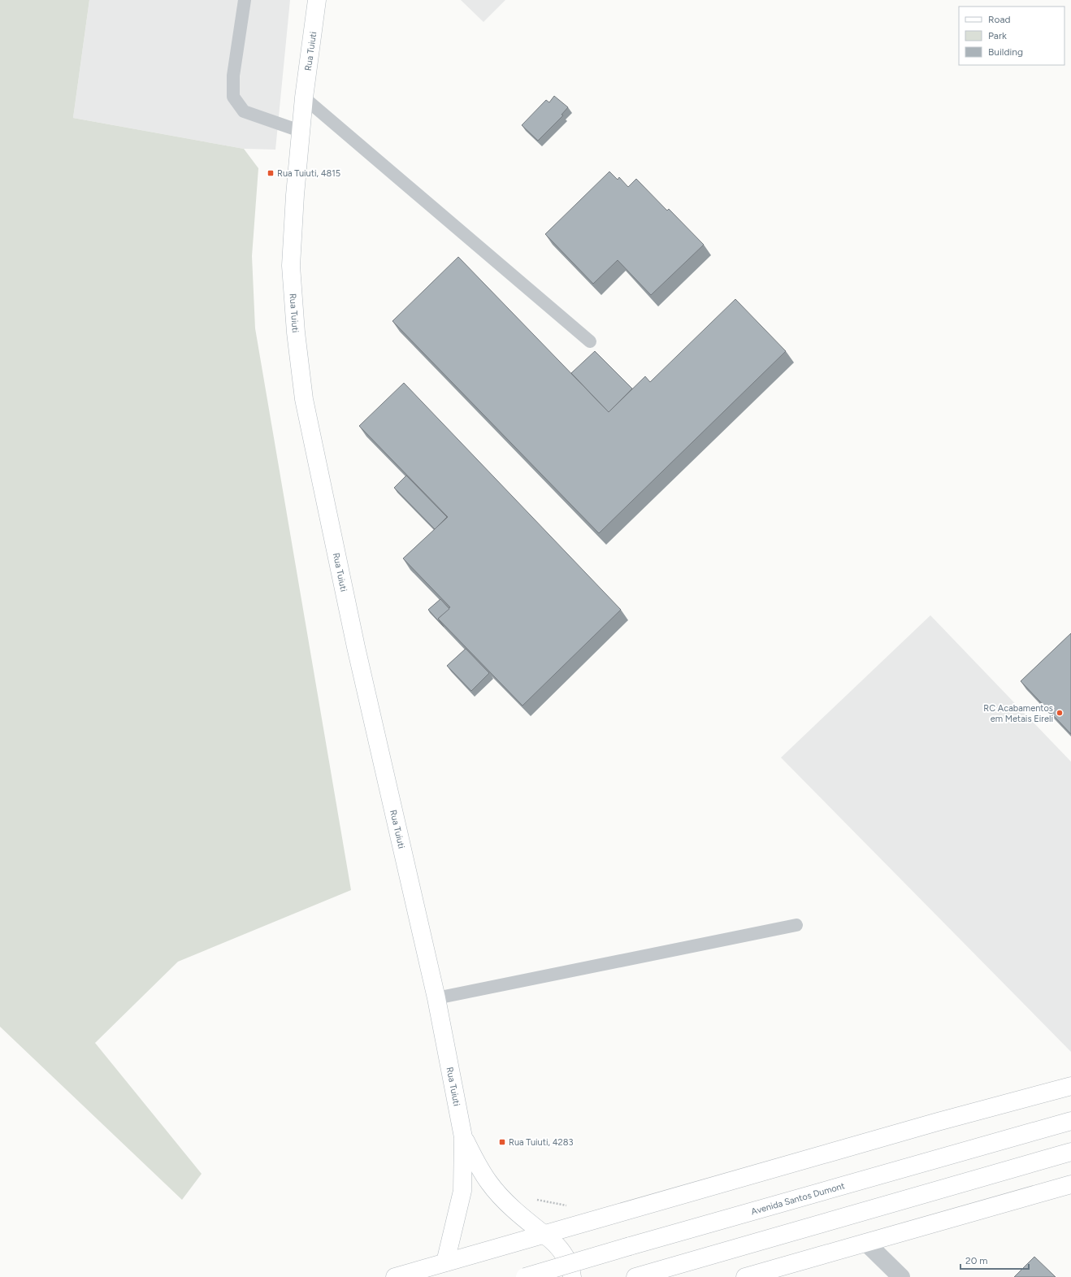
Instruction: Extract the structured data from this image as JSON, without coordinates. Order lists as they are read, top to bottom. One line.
{"streets":{"main road":["Rua Tuiuti","Avenida Santos Dumont"]},"places":{"transit":["Rua Tuiuti, 4815","Rua Tuiuti, 4283"],"other":["RC Acabamentos em Metais Eireli"]},"legend":["Road","Park","Building"],"scale_bar":"20 m"}
